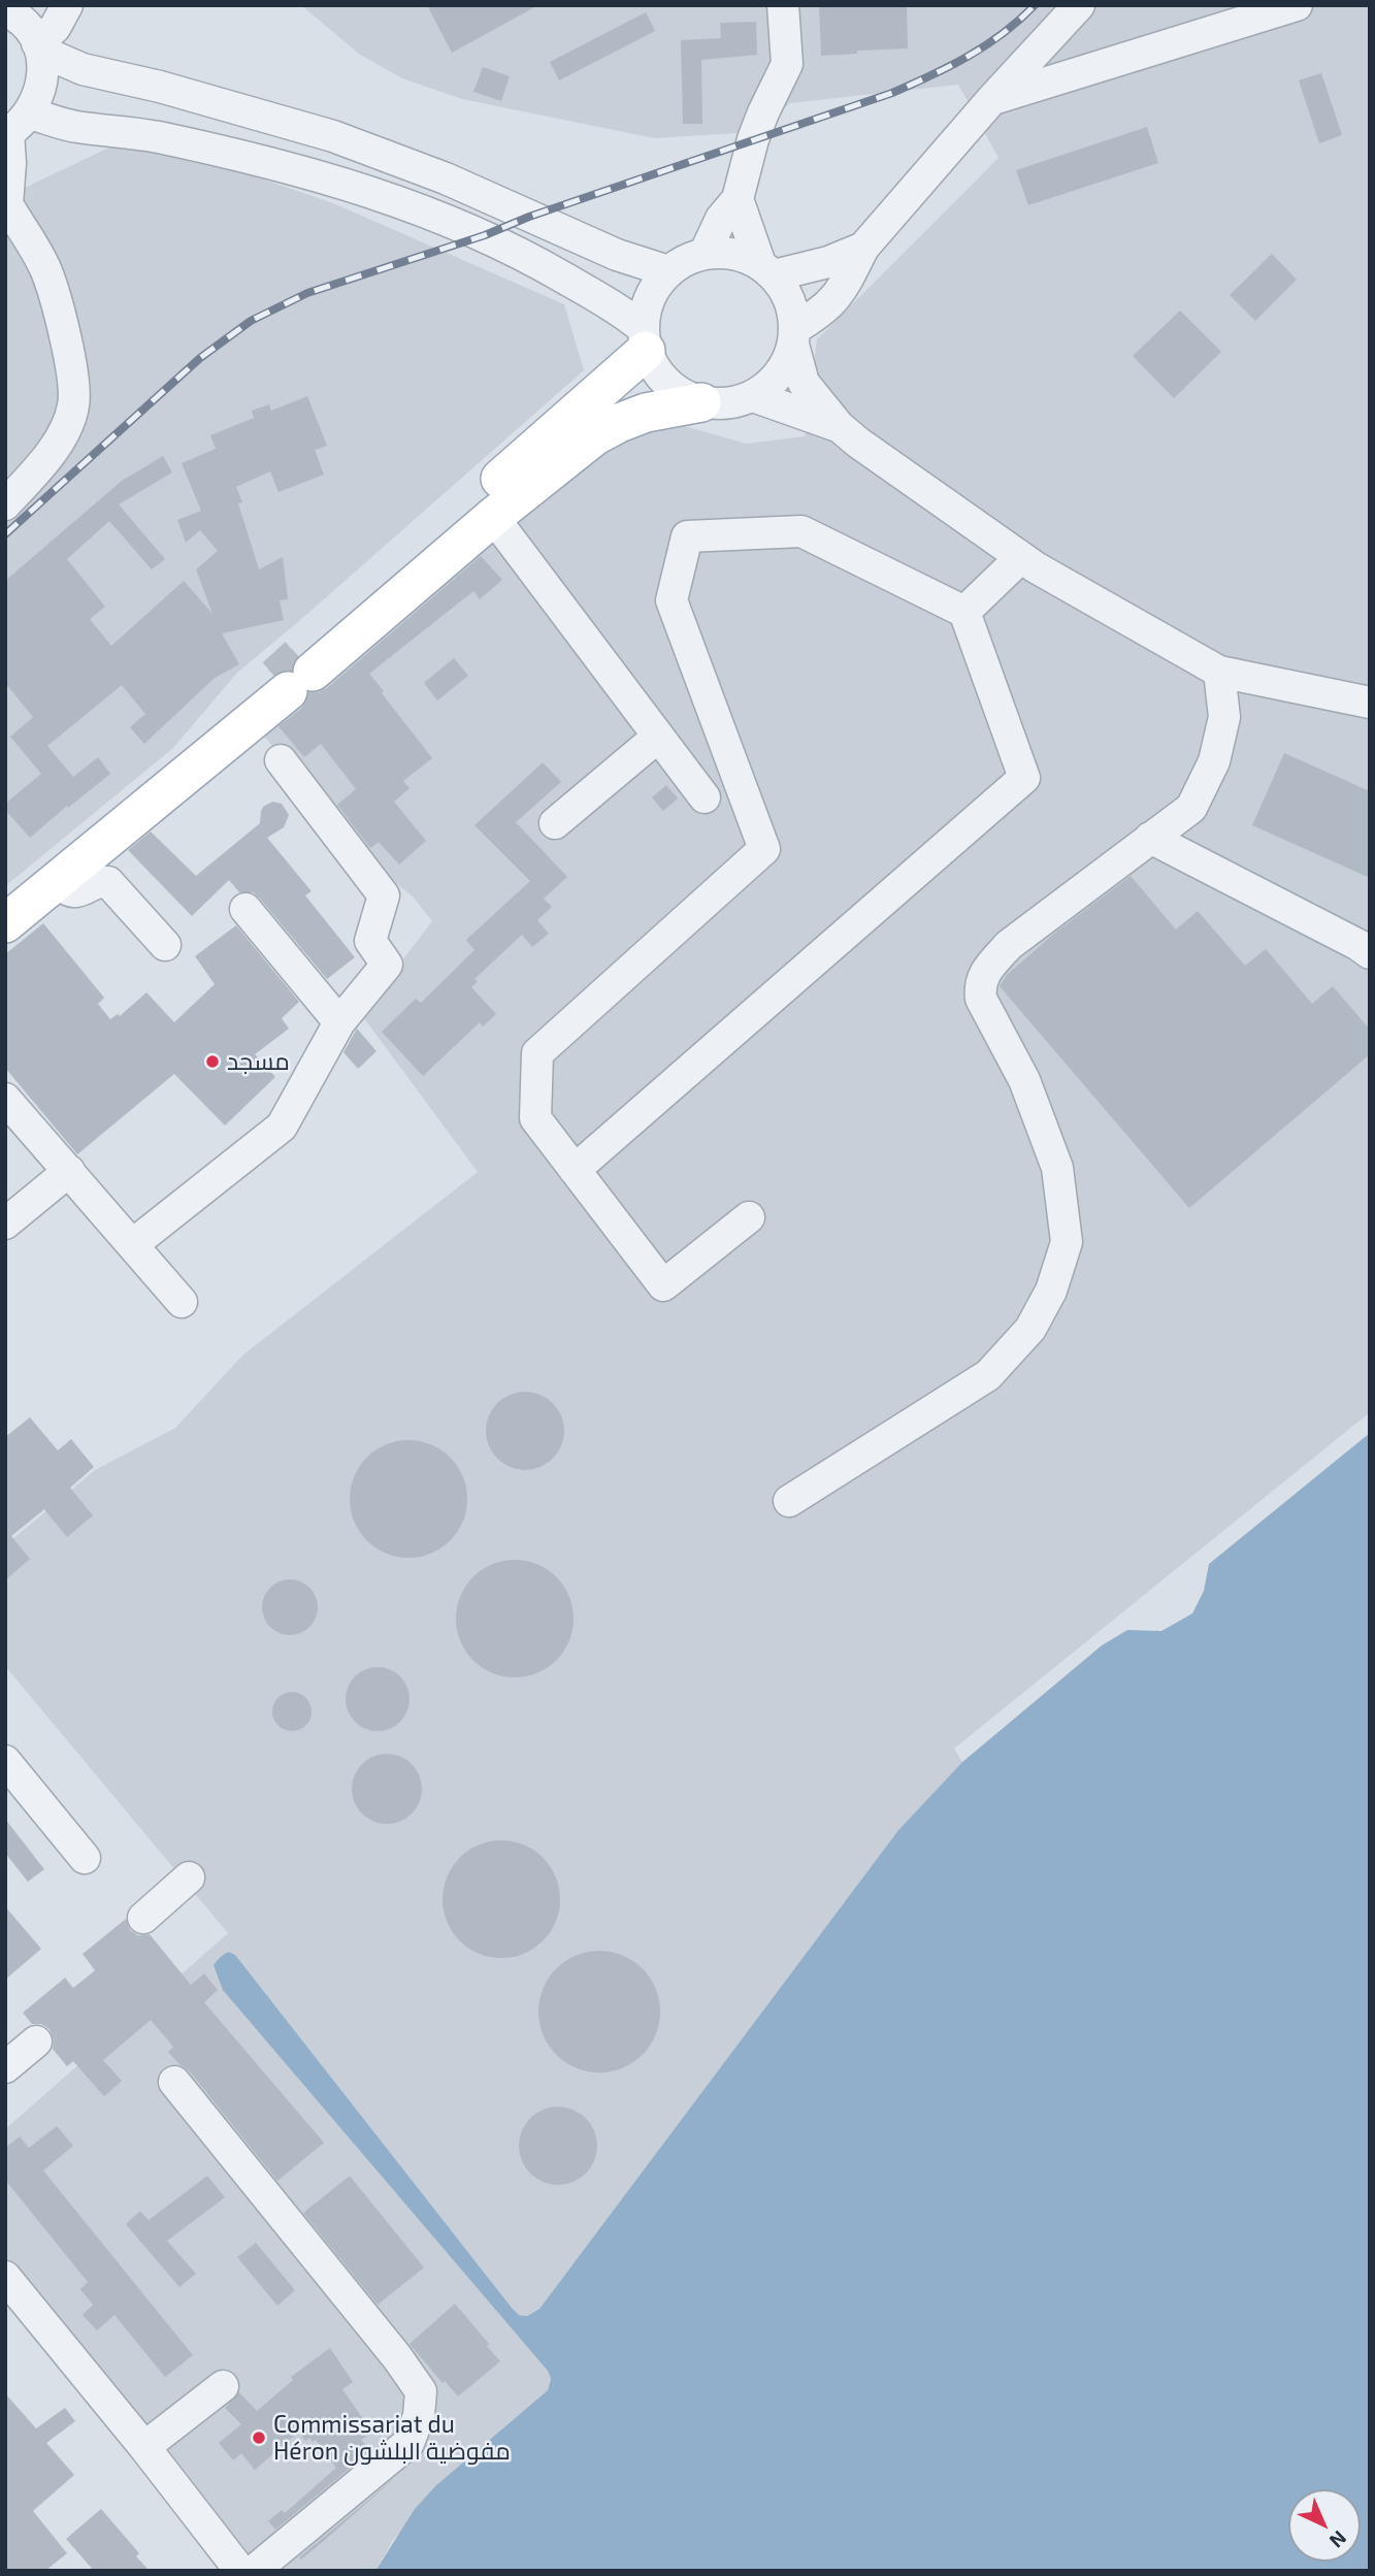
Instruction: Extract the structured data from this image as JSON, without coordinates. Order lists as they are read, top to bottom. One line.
{"places":["مسجد","Commissariat du Héron مفوضية البلشون"],"north":"bottom right"}
